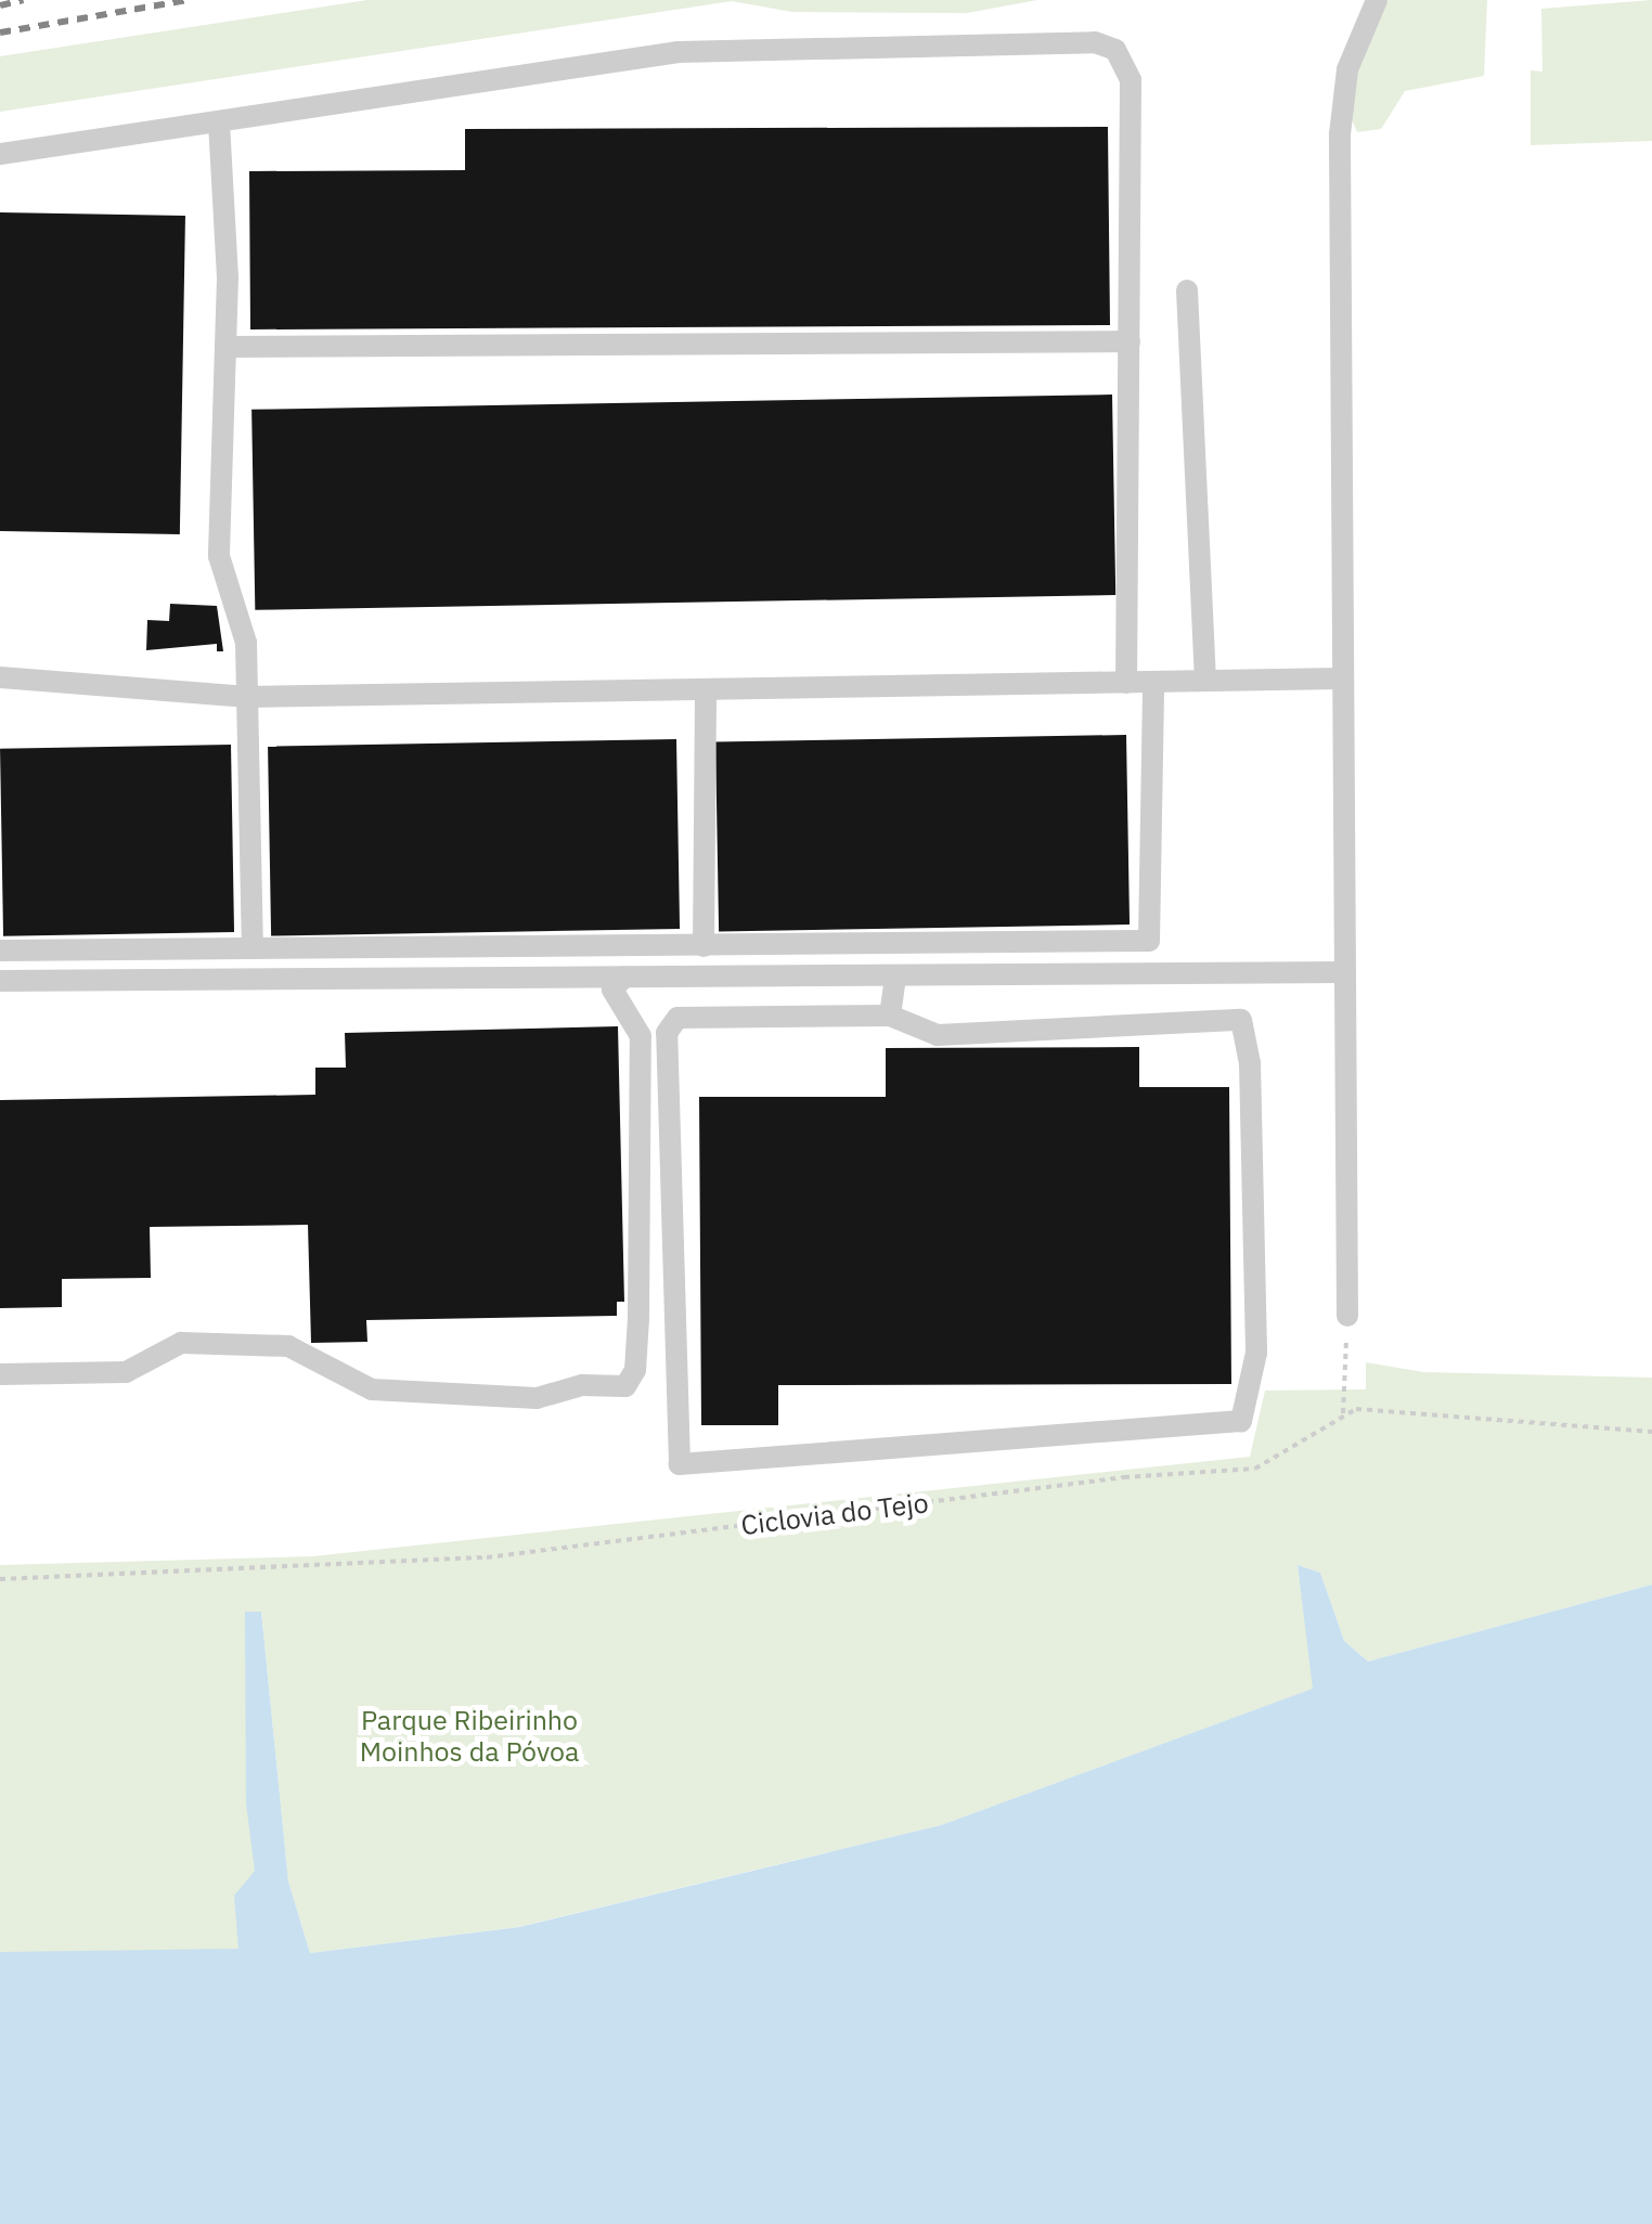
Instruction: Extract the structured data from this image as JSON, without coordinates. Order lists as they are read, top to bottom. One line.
{"streets":{"path":["Ciclovia do Tejo"]},"parks":["Parque Ribeirinho Moinhos da Póvoa"]}
